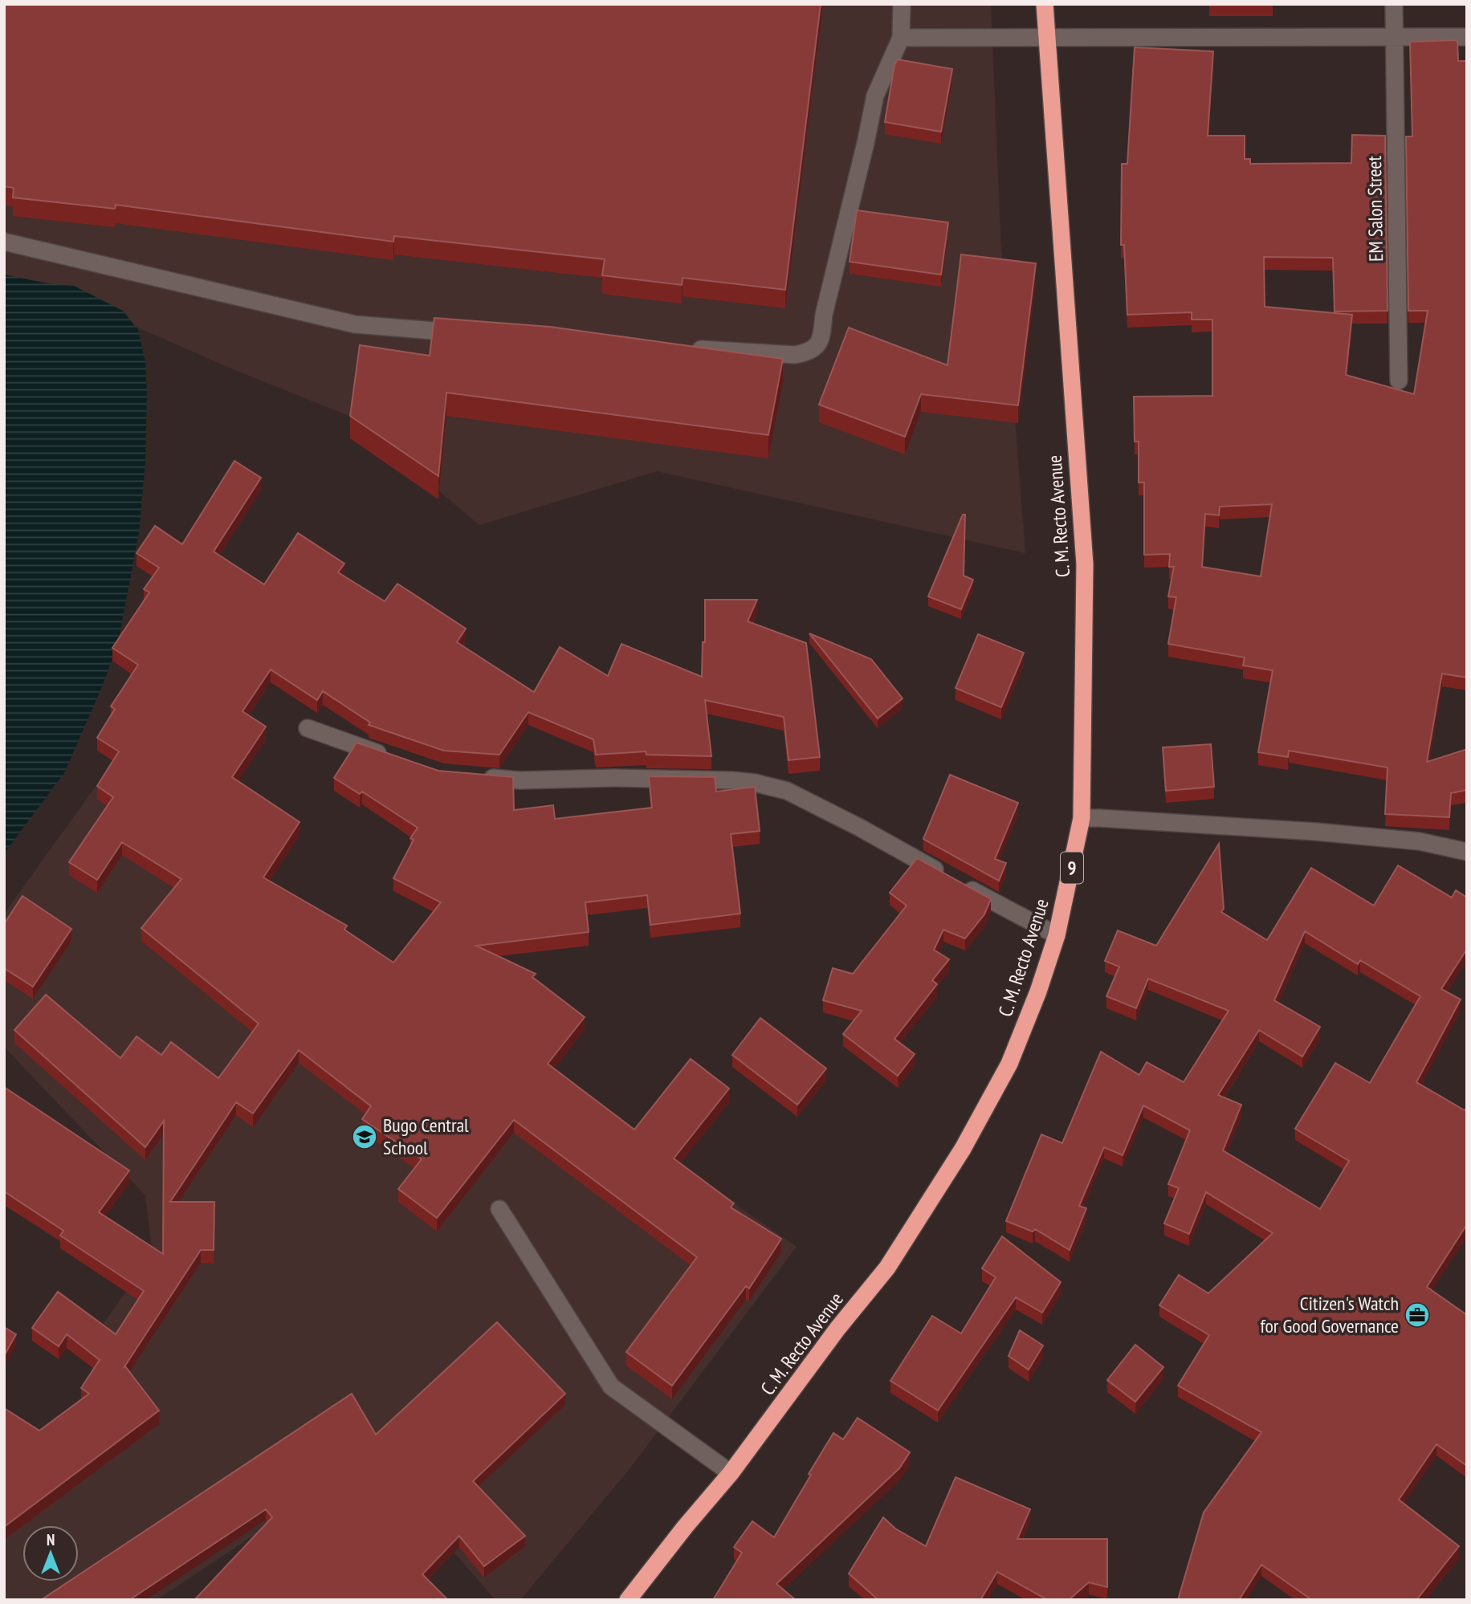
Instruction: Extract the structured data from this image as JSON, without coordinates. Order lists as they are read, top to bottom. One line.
{"streets":{"highway":["C. M. Recto Avenue","9"],"street":["EM Salon Street"]},"places":{"school or university":["Bugo Central School"],"office":["Citizen's Watch for Good Governance"]},"north":"top"}
